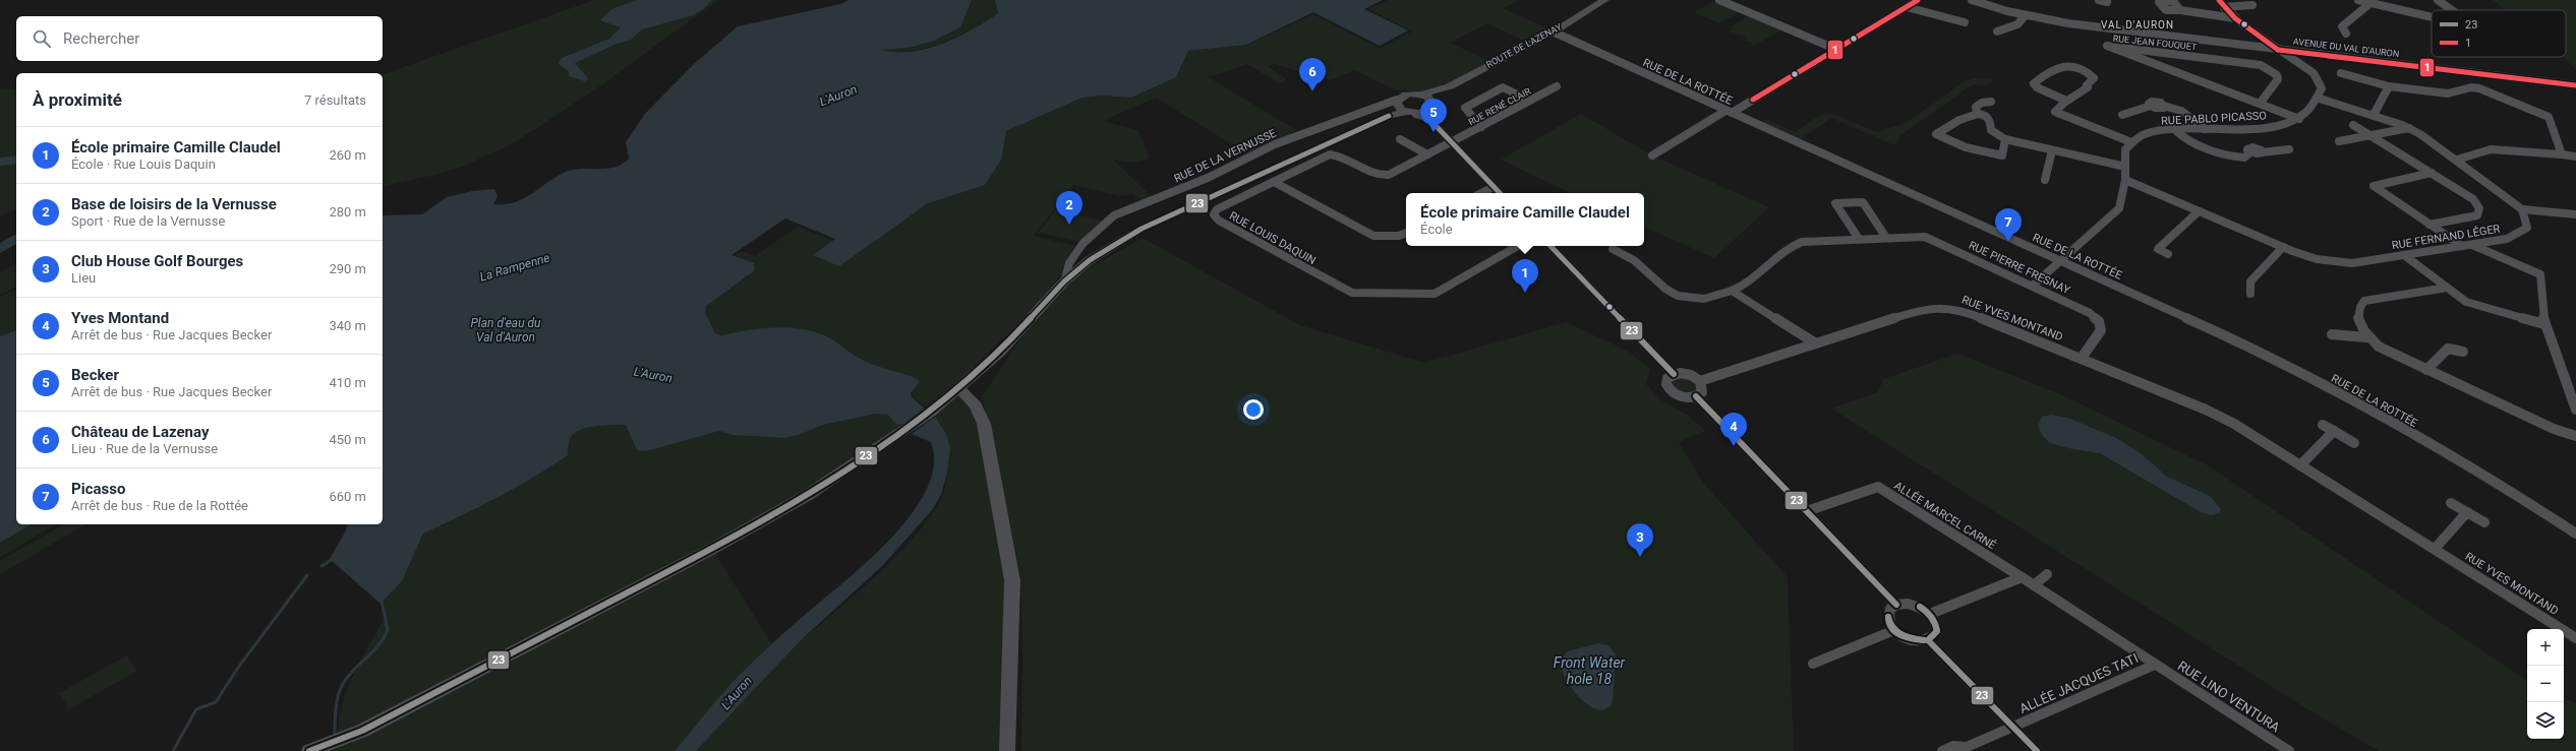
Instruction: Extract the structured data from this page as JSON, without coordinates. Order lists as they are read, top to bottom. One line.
{"streets":{"street":["RUE JEAN FOUQUET","ROUTE DE LAZENAY","AVENUE DU VAL D'AURON","RUE DE LA ROTTÉE","RUE RENÉ CLAIR","RUE PABLO PICASSO","RUE DE LA VERNUSSE","RUE FERNAND LÉGER","RUE LOUIS DAQUIN","RUE PIERRE FRESNAY","RUE YVES MONTAND","ALLÉE MARCEL CARNÉ","ALLÉE JACQUES TATI","RUE LINO VENTURA"]},"crossings":[["RUE JEAN FOUQUET","RUE PABLO PICASSO"],["ROUTE DE LAZENAY","RUE DE LA ROTTÉE"],["ROUTE DE LAZENAY","RUE DE LA VERNUSSE"],["RUE RENÉ CLAIR","RUE LOUIS DAQUIN"],["RUE PIERRE FRESNAY","RUE YVES MONTAND"],["ALLÉE MARCEL CARNÉ","RUE LINO VENTURA"],["ALLÉE JACQUES TATI","RUE LINO VENTURA"]],"districts":["VAL D'AURON"],"water":["L'Auron","La Rampenne","Plan d'eau du Val d'Auron","Front Water hole 18"],"lines":["transit line 1","transit line 23"],"legend":["23","1"],"page":{"search":"Rechercher","pins":["6","5","2","7","1","4","3"],"heading":["À proximité","7 résultats"],"list":[{"mark":"1","name":"École primaire Camille Claudel","note":"École · Rue Louis Daquin","value":"260 m"},{"mark":"2","name":"Base de loisirs de la Vernusse","note":"Sport · Rue de la Vernusse","value":"280 m"},{"mark":"3","name":"Club House Golf Bourges","note":"Lieu","value":"290 m"},{"mark":"4","name":"Yves Montand","note":"Arrêt de bus · Rue Jacques Becker","value":"340 m"},{"mark":"5","name":"Becker","note":"Arrêt de bus · Rue Jacques Becker","value":"410 m"},{"mark":"6","name":"Château de Lazenay","note":"Lieu · Rue de la Vernusse","value":"450 m"},{"mark":"7","name":"Picasso","note":"Arrêt de bus · Rue de la Rottée","value":"660 m"}],"popup":["École primaire Camille Claudel","École"],"map_buttons":["+","−"]}}
